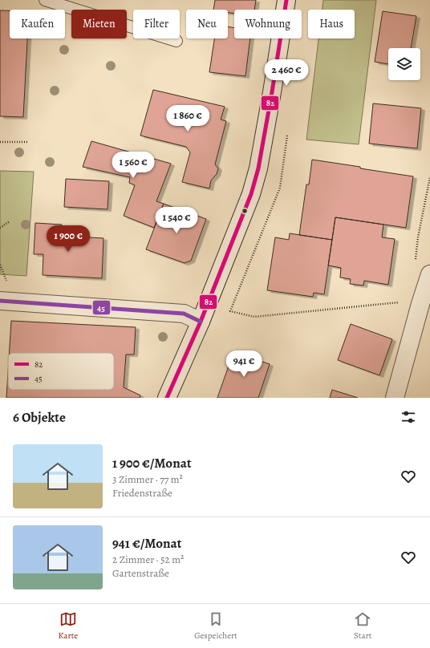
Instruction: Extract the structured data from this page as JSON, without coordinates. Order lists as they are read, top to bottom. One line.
{"lines":["transit line 82","transit line 45"],"legend":["82","45"],"page":{"chip":["Kaufen","Mieten","Filter","Neu","Wohnung","Haus"],"price":["2 460 €","1 860 €","1 560 €","1 540 €","1 900 €","941 €"],"heading":"6 Objekte","list":[{"name":"1 900 €/Monat","note":"3 Zimmer · 77 m² · Friedenstraße"},{"name":"941 €/Monat","note":"2 Zimmer · 52 m² · Gartenstraße"}],"tabs":["Karte","Gespeichert","Start"]}}
